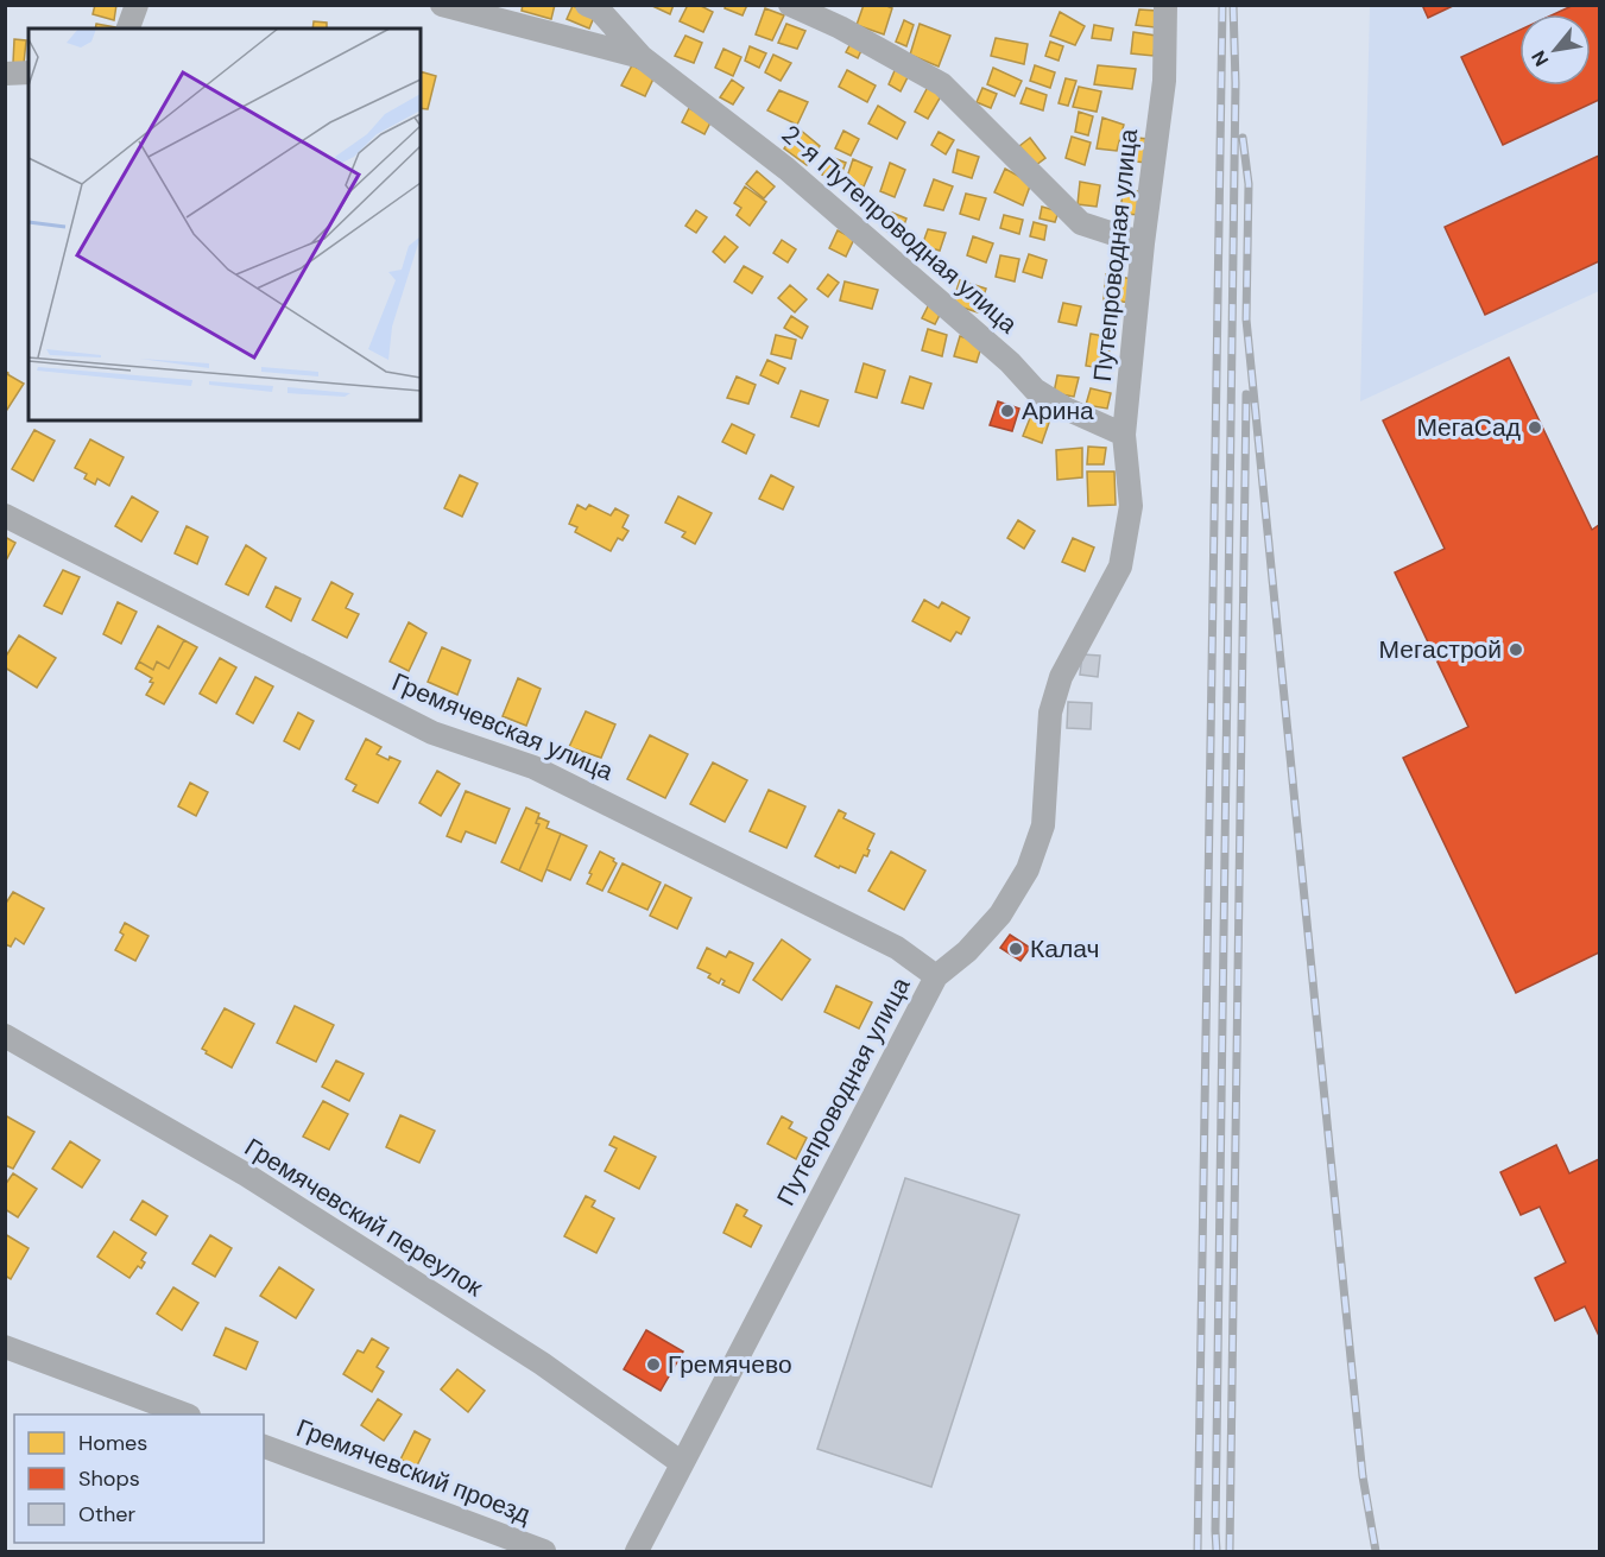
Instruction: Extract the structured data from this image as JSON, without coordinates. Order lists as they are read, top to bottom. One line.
{"streets":{"street":["2-я Путепроводная улица","Путепроводная улица","Гремячевская улица","Гремячевский переулок","Гремячевский проезд"]},"crossings":[["2-я Путепроводная улица","Путепроводная улица"],["Путепроводная улица","Гремячевская улица"],["Путепроводная улица","Гремячевский переулок"]],"places":["Арина","МегаСад","Мегастрой","Калач","Гремячево"],"legend":["Homes","Shops","Other"],"north":"bottom left"}
